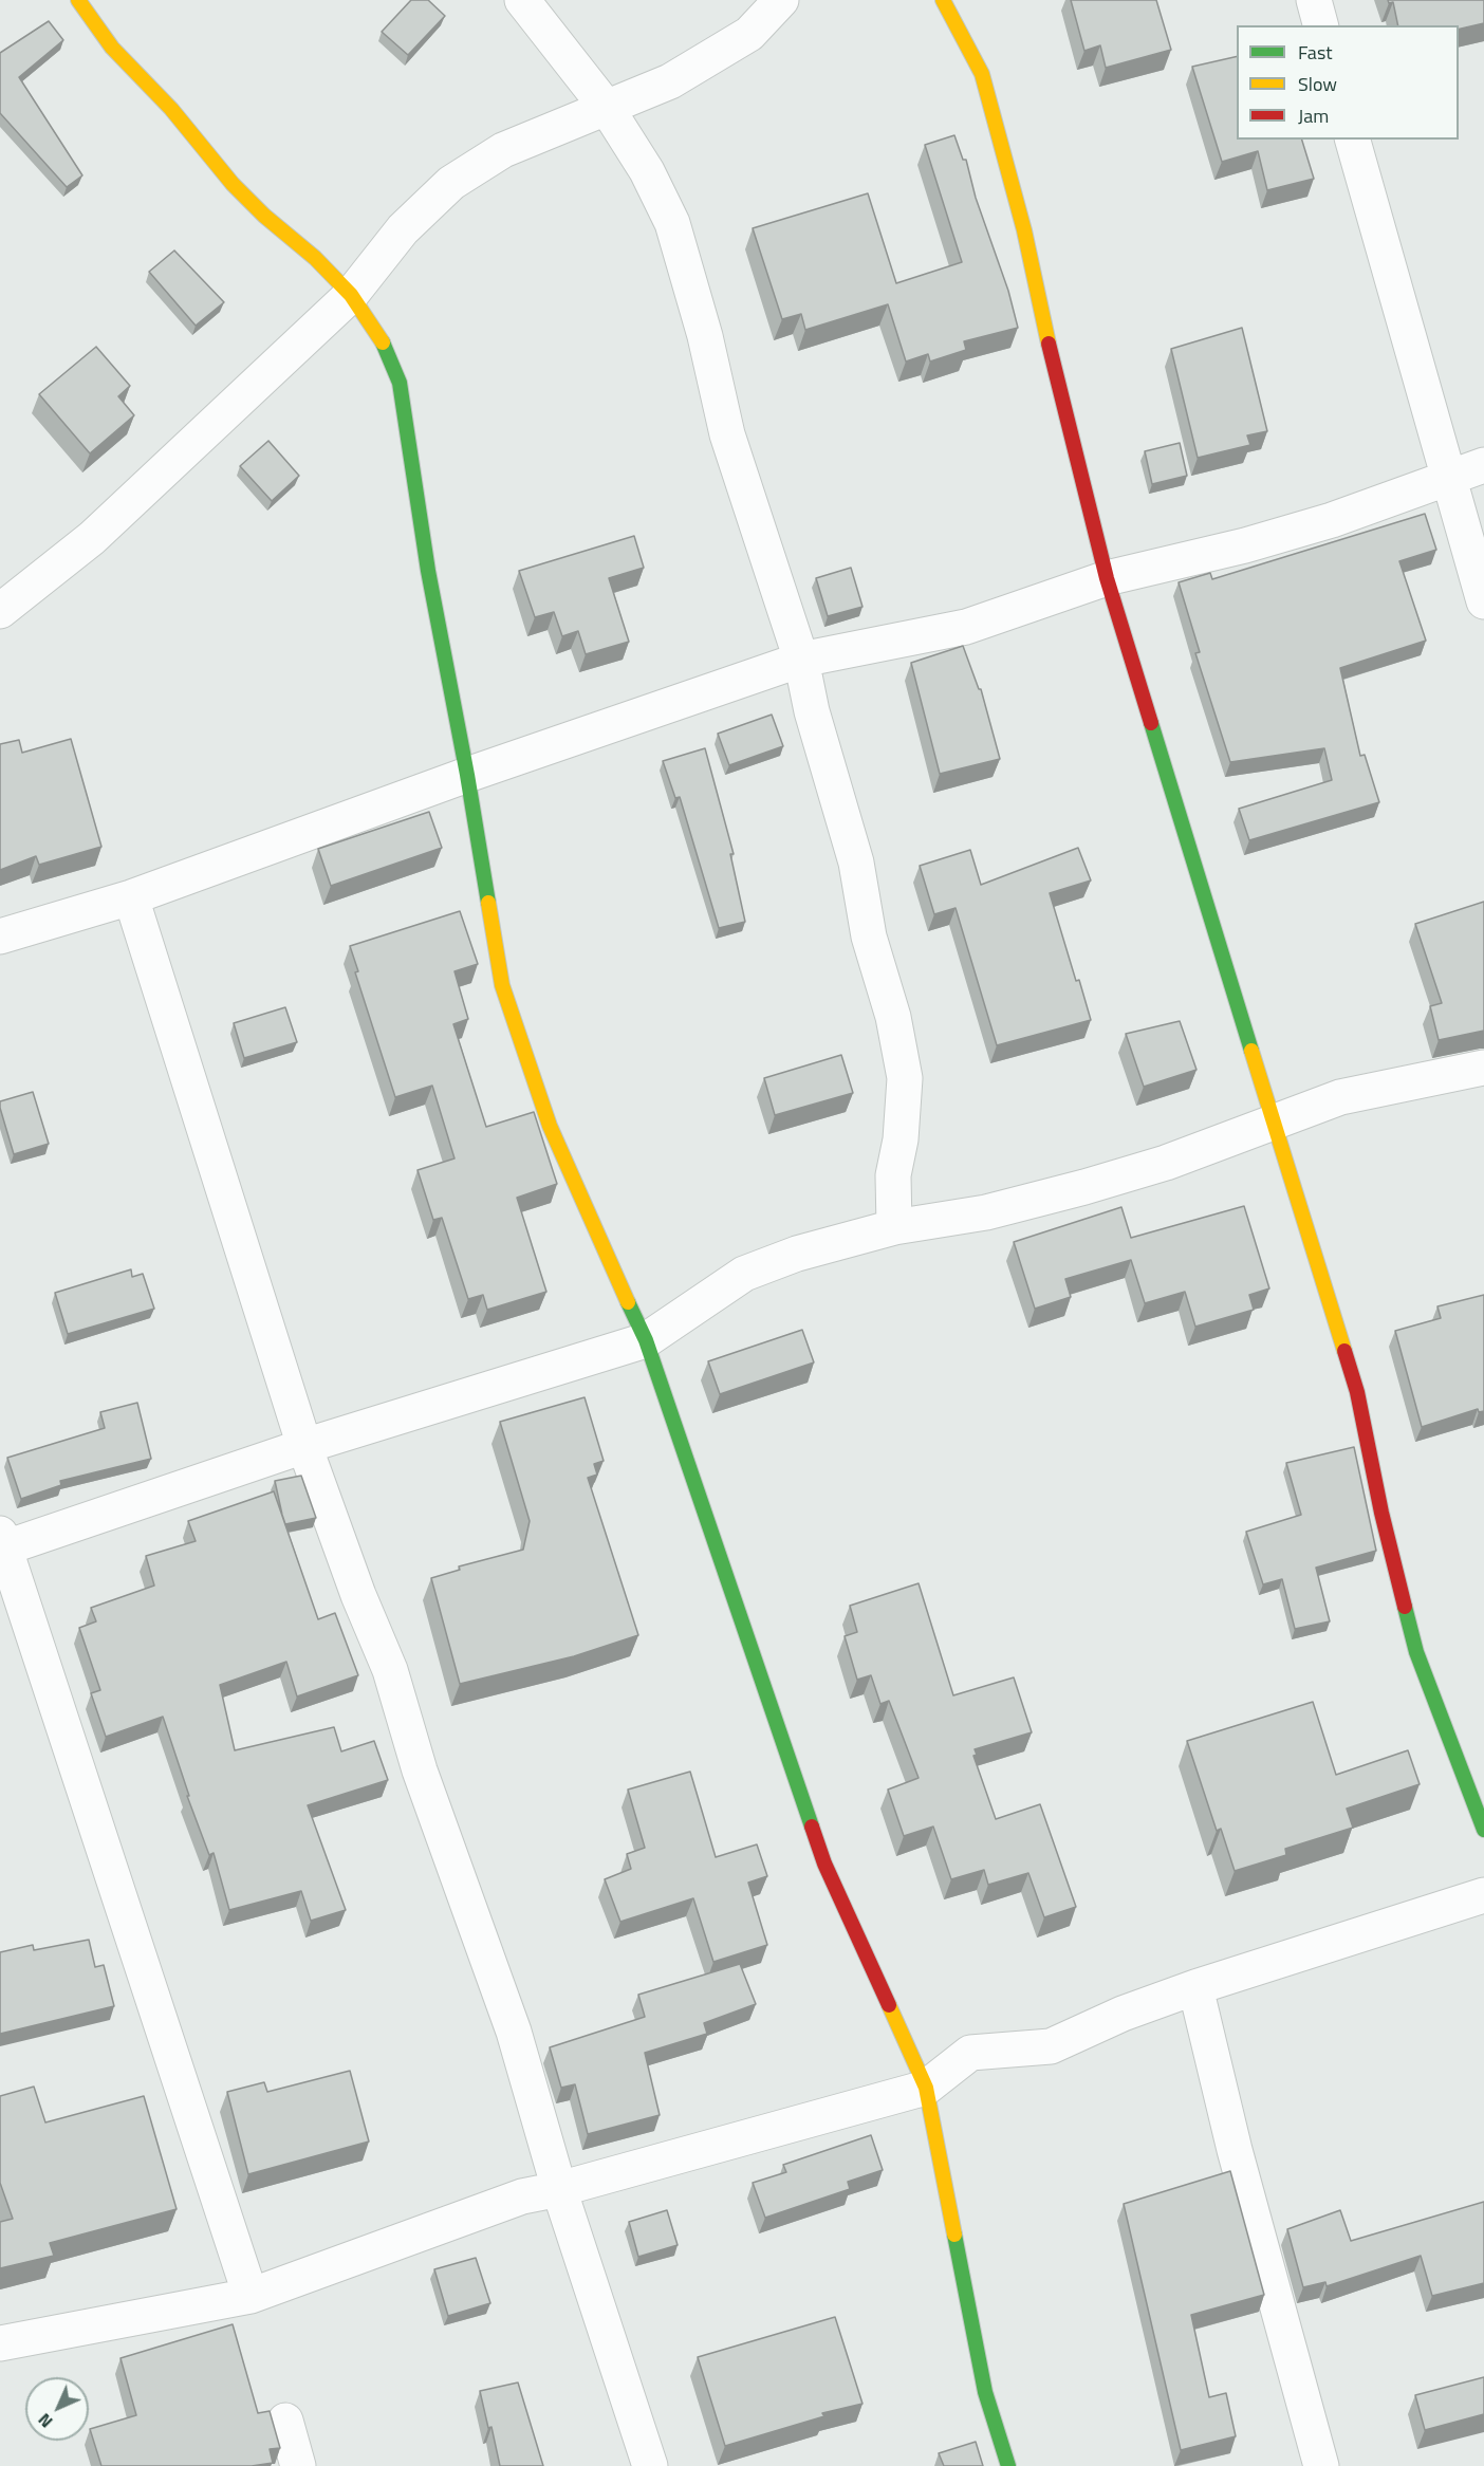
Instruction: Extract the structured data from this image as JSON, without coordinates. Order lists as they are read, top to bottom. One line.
{"legend":["Fast","Slow","Jam"],"north":"bottom left"}
